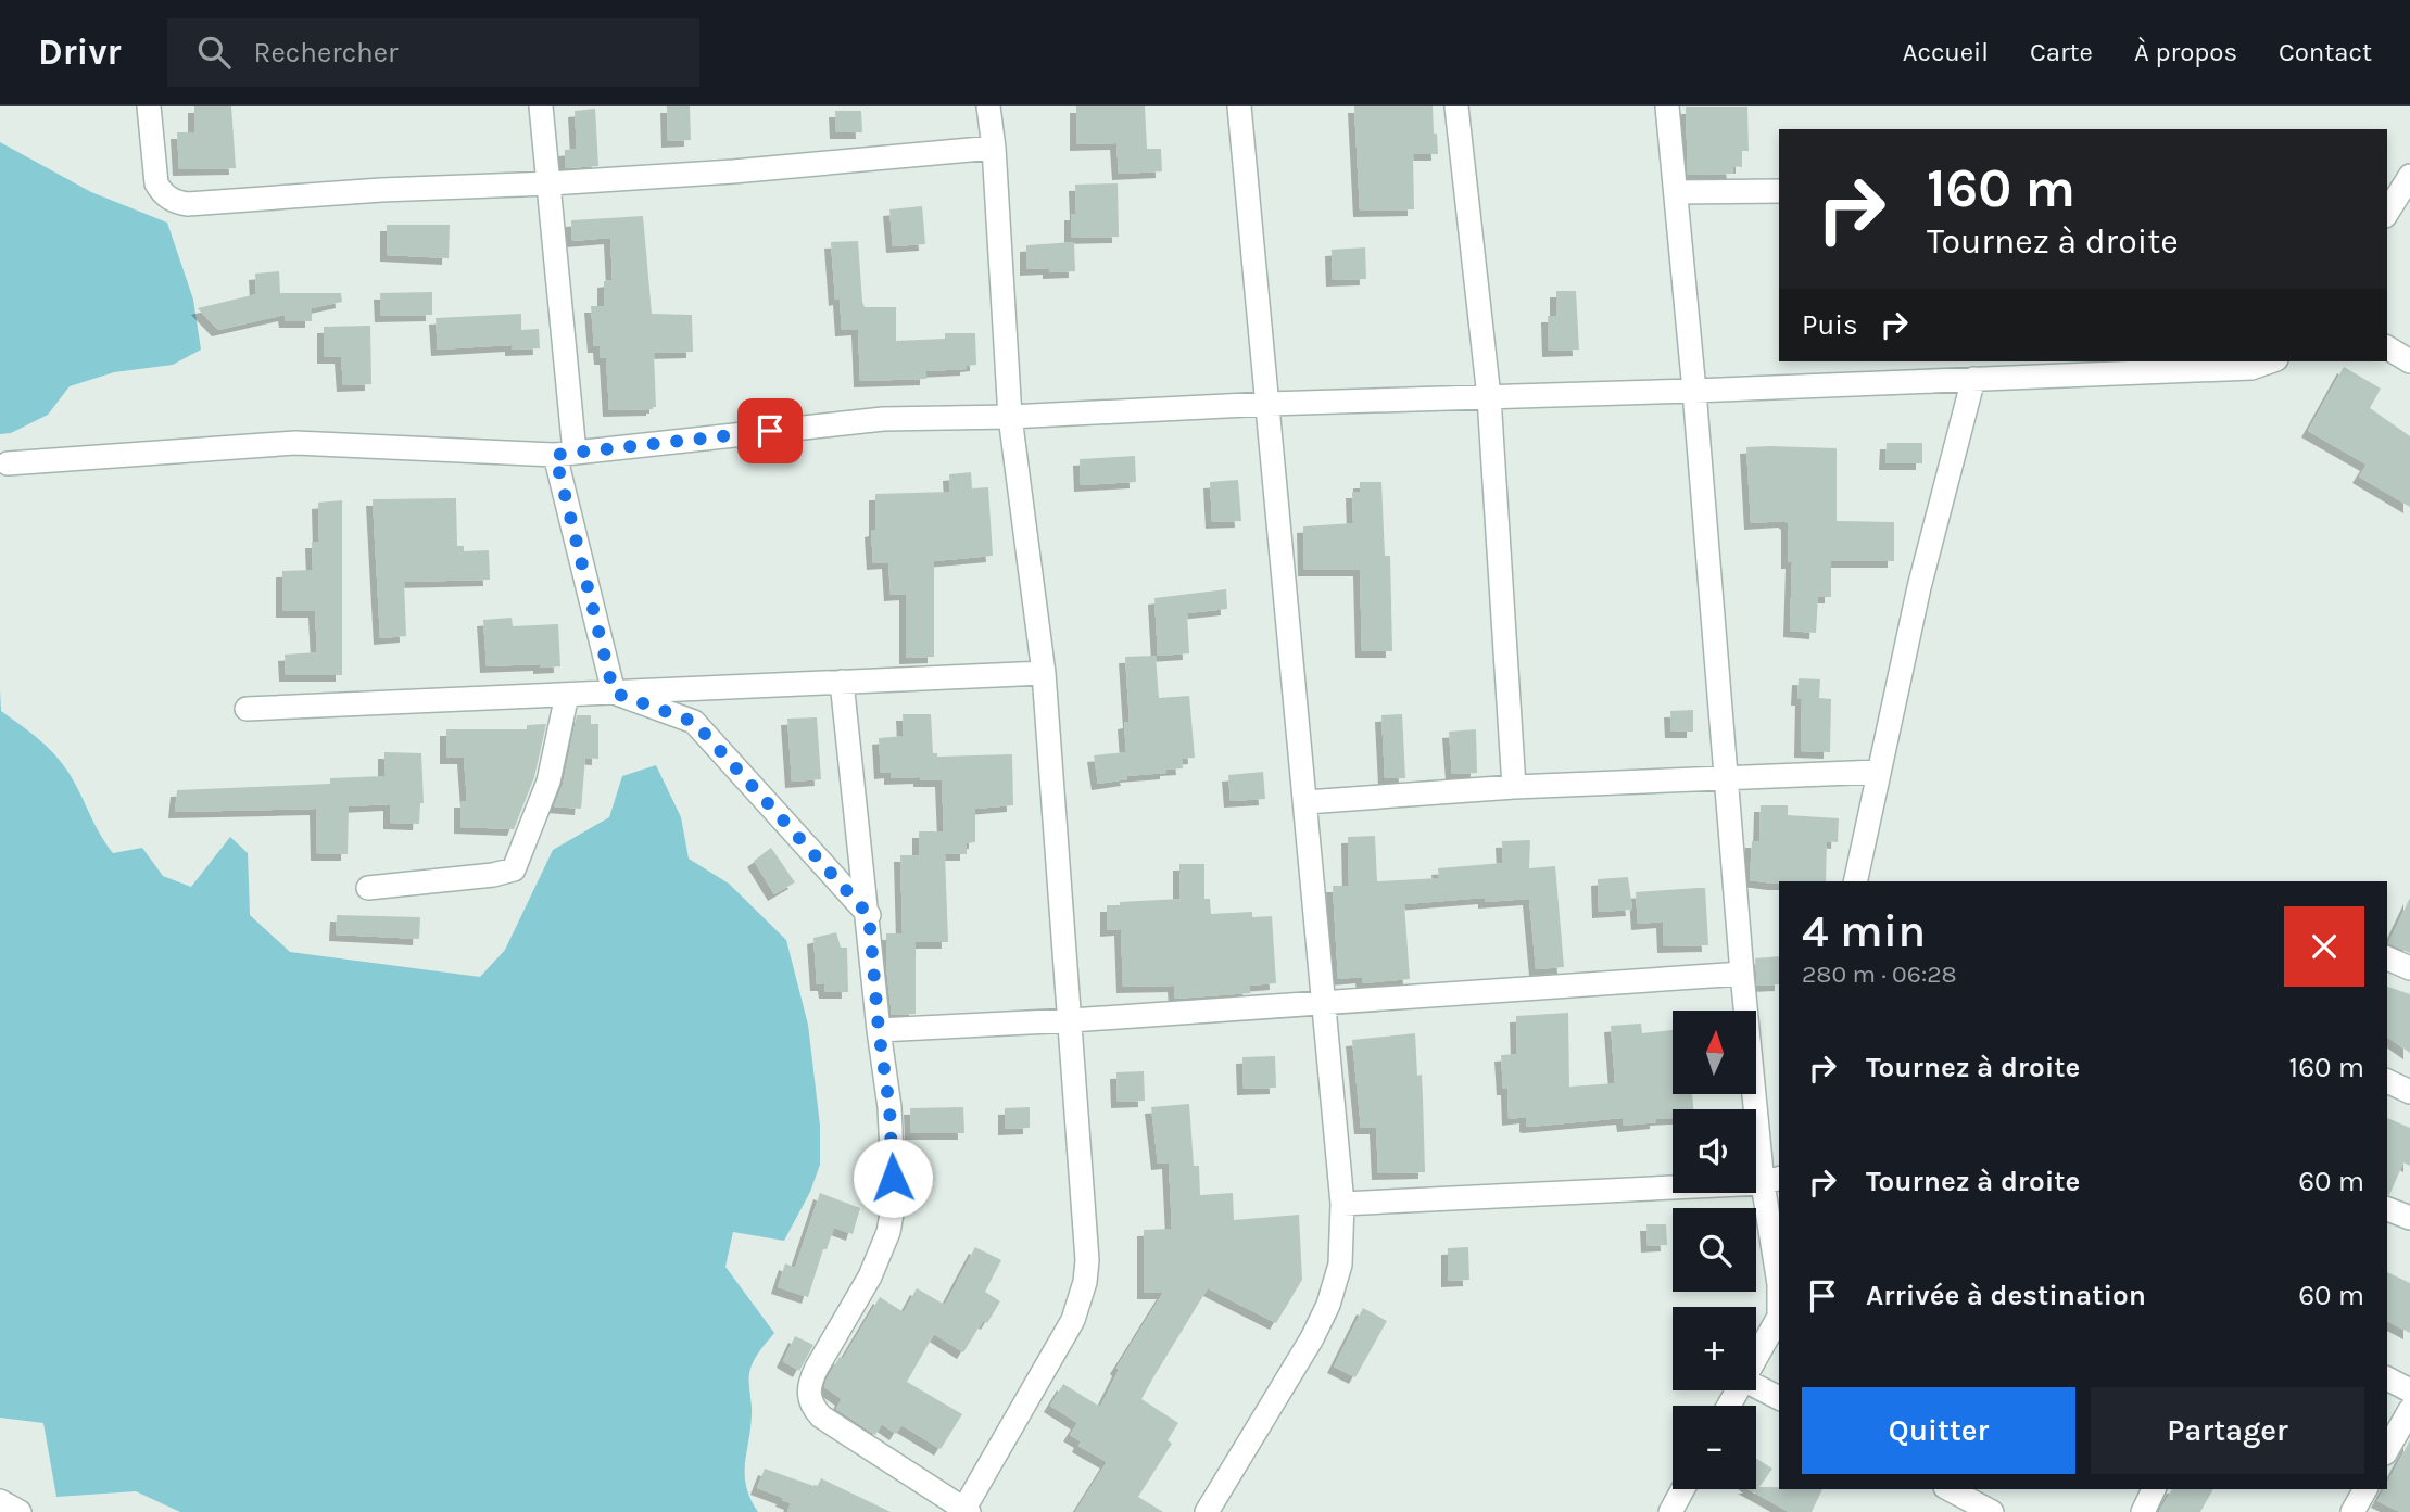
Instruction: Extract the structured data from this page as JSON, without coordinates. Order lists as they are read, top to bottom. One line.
{"north":"top","page":{"header":"Drivr","search":"Rechercher","nav":["Accueil","Carte","À propos","Contact"],"turn":["160 m","Tournez à droite"],"then":"Puis","heading":["4 min","280 m · 06:28"],"map_buttons":["+","−"],"list":[{"name":"Tournez à droite","value":"160 m"},{"name":"Tournez à droite","value":"60 m"},{"name":"Arrivée à destination","value":"60 m"}],"buttons":["Quitter","Partager"]}}
